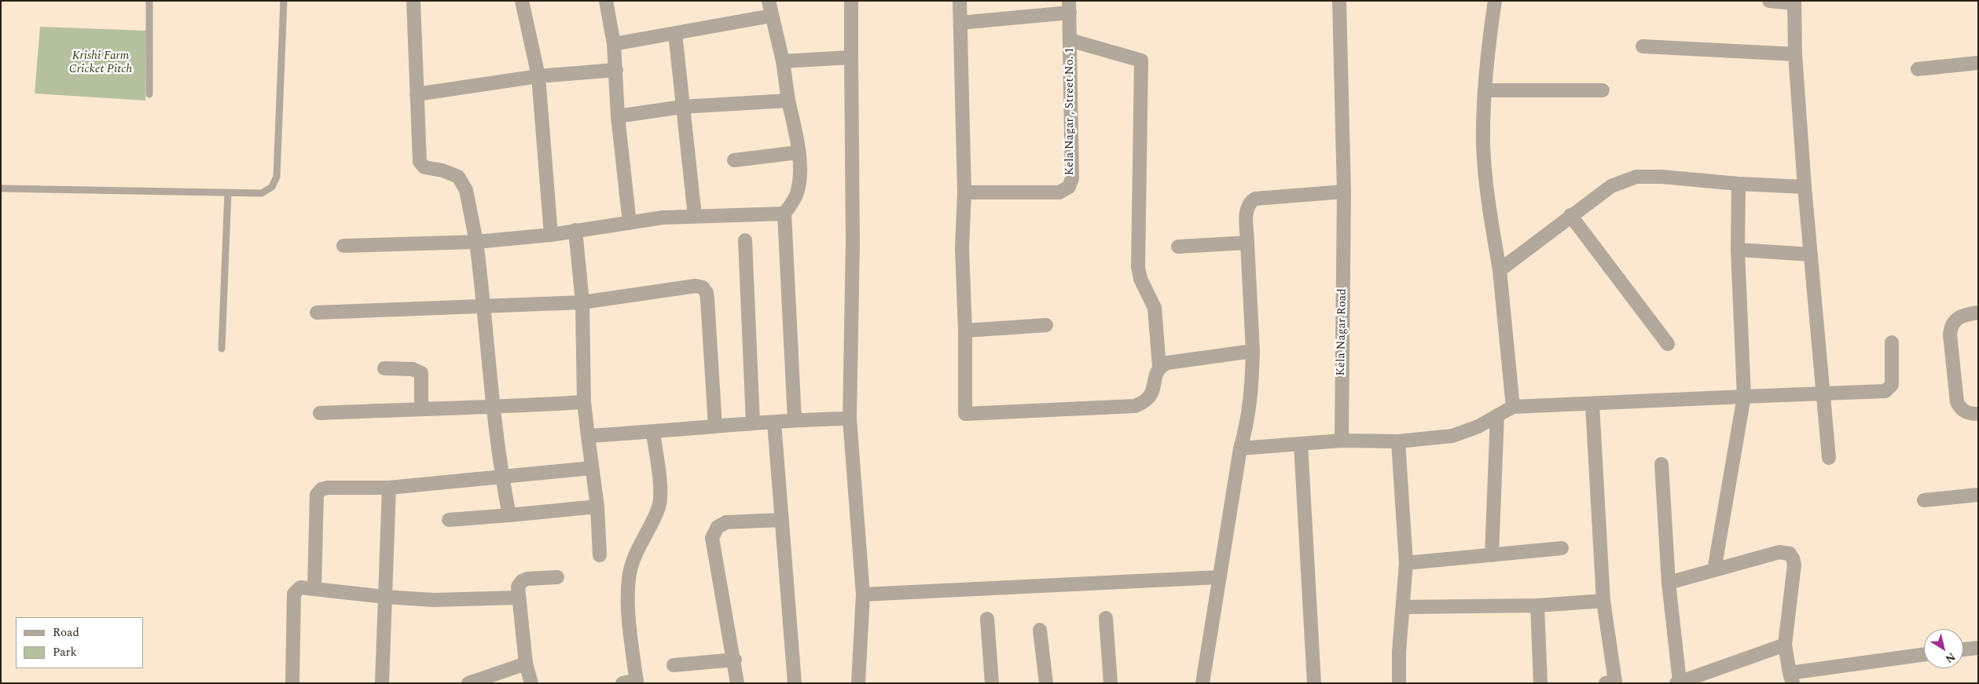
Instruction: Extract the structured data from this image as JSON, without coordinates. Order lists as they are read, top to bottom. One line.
{"streets":{"street":["Kela Nagar , Street No. 1","Kela Nagar Road"]},"parks":["Krishi Farm Cricket Pitch"],"legend":["Road","Park"],"north":"bottom right"}
